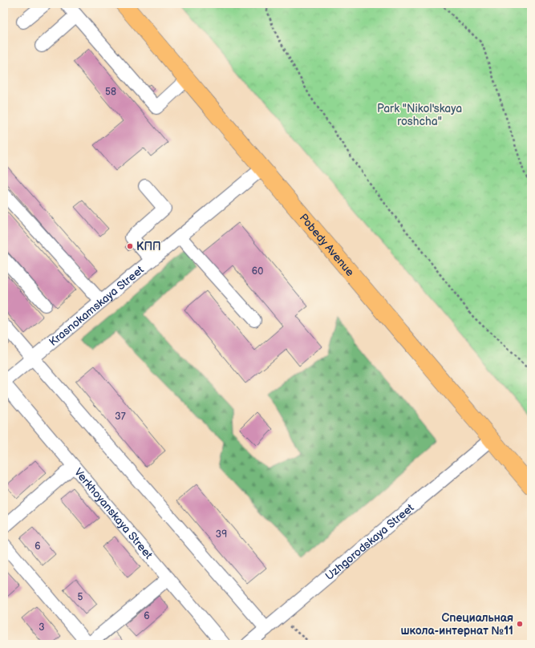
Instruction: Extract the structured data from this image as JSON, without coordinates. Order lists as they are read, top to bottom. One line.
{"streets":{"main road":["Pobedy Avenue"],"street":["Krasnokamskaya Street","Verkhoyanskaya Street","Uzhgorodskaya Street"]},"crossings":[["Pobedy Avenue","Krasnokamskaya Street"],["Pobedy Avenue","Uzhgorodskaya Street"],["Krasnokamskaya Street","Verkhoyanskaya Street"]],"parks":["Park \"Nikol'skaya roshcha\""],"places":["КПП","Специальная школа-интернат №11"],"house_numbers":["58","60","37","39","6","5","6","3"]}
